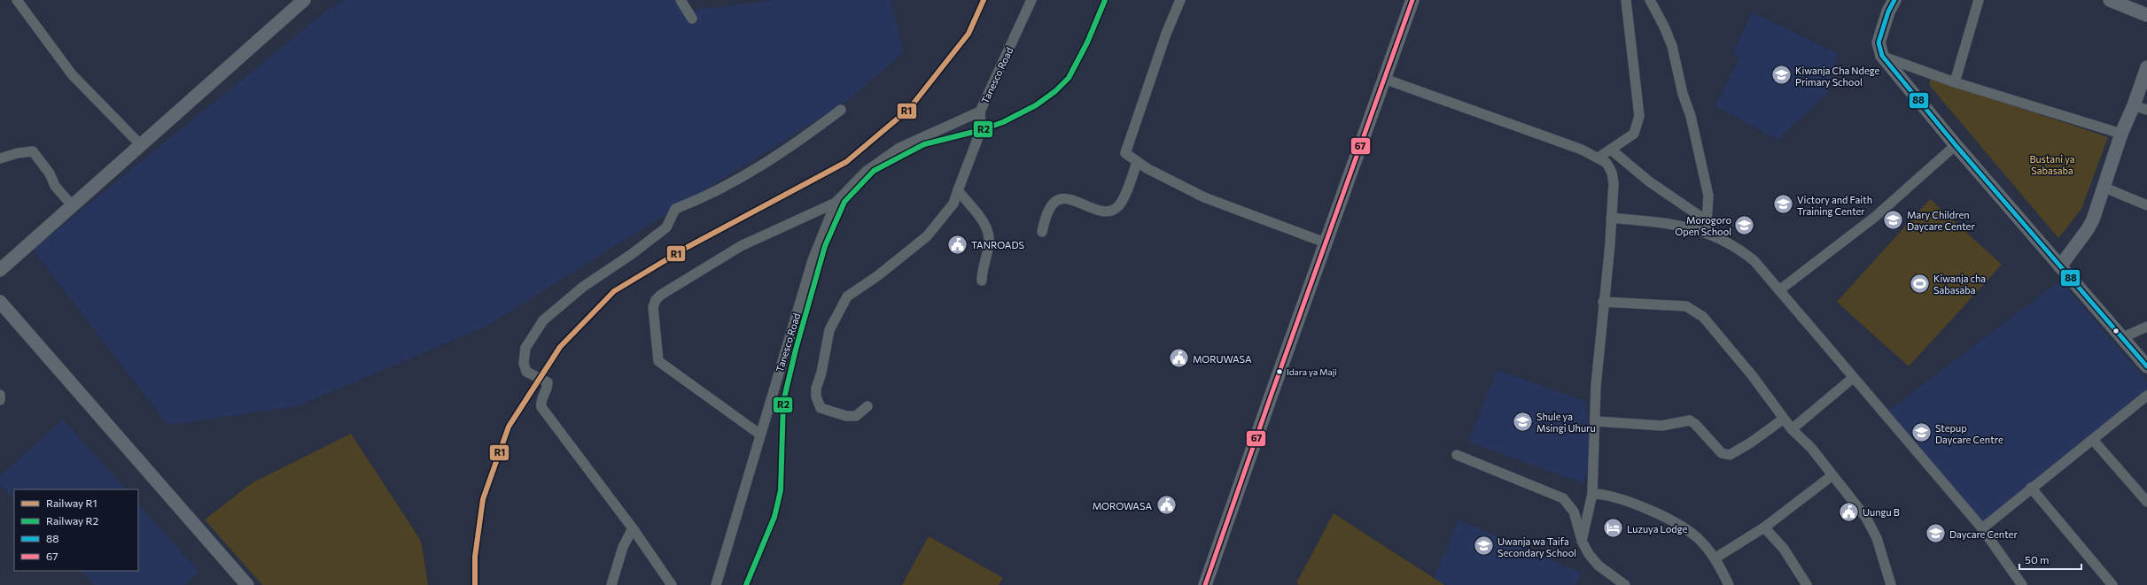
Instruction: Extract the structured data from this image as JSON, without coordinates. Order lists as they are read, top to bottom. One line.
{"streets":{"street":["Tanesco Road"]},"parks":["Bustani ya Sabasaba"],"places":{"school or university":["Kiwanja Cha Ndege Primary School","Victory and Faith Training Center","Mary Children Daycare Center","Morogoro Open School","Shule ya Msingi Uhuru","Stepup Daycare Centre","Daycare Center","Uwanja wa Taifa Secondary School"],"public building":["TANROADS","MORUWASA","MOROWASA","Uungu B"],"sports":["Kiwanja cha Sabasaba"],"other":["Idara ya Maji"],"hotel":["Luzuya Lodge"]},"lines":["rail line R1","rail line R2","transit line 88","transit line 67"],"legend":["Railway R1","Railway R2","88","67"],"scale_bar":"50 m"}
